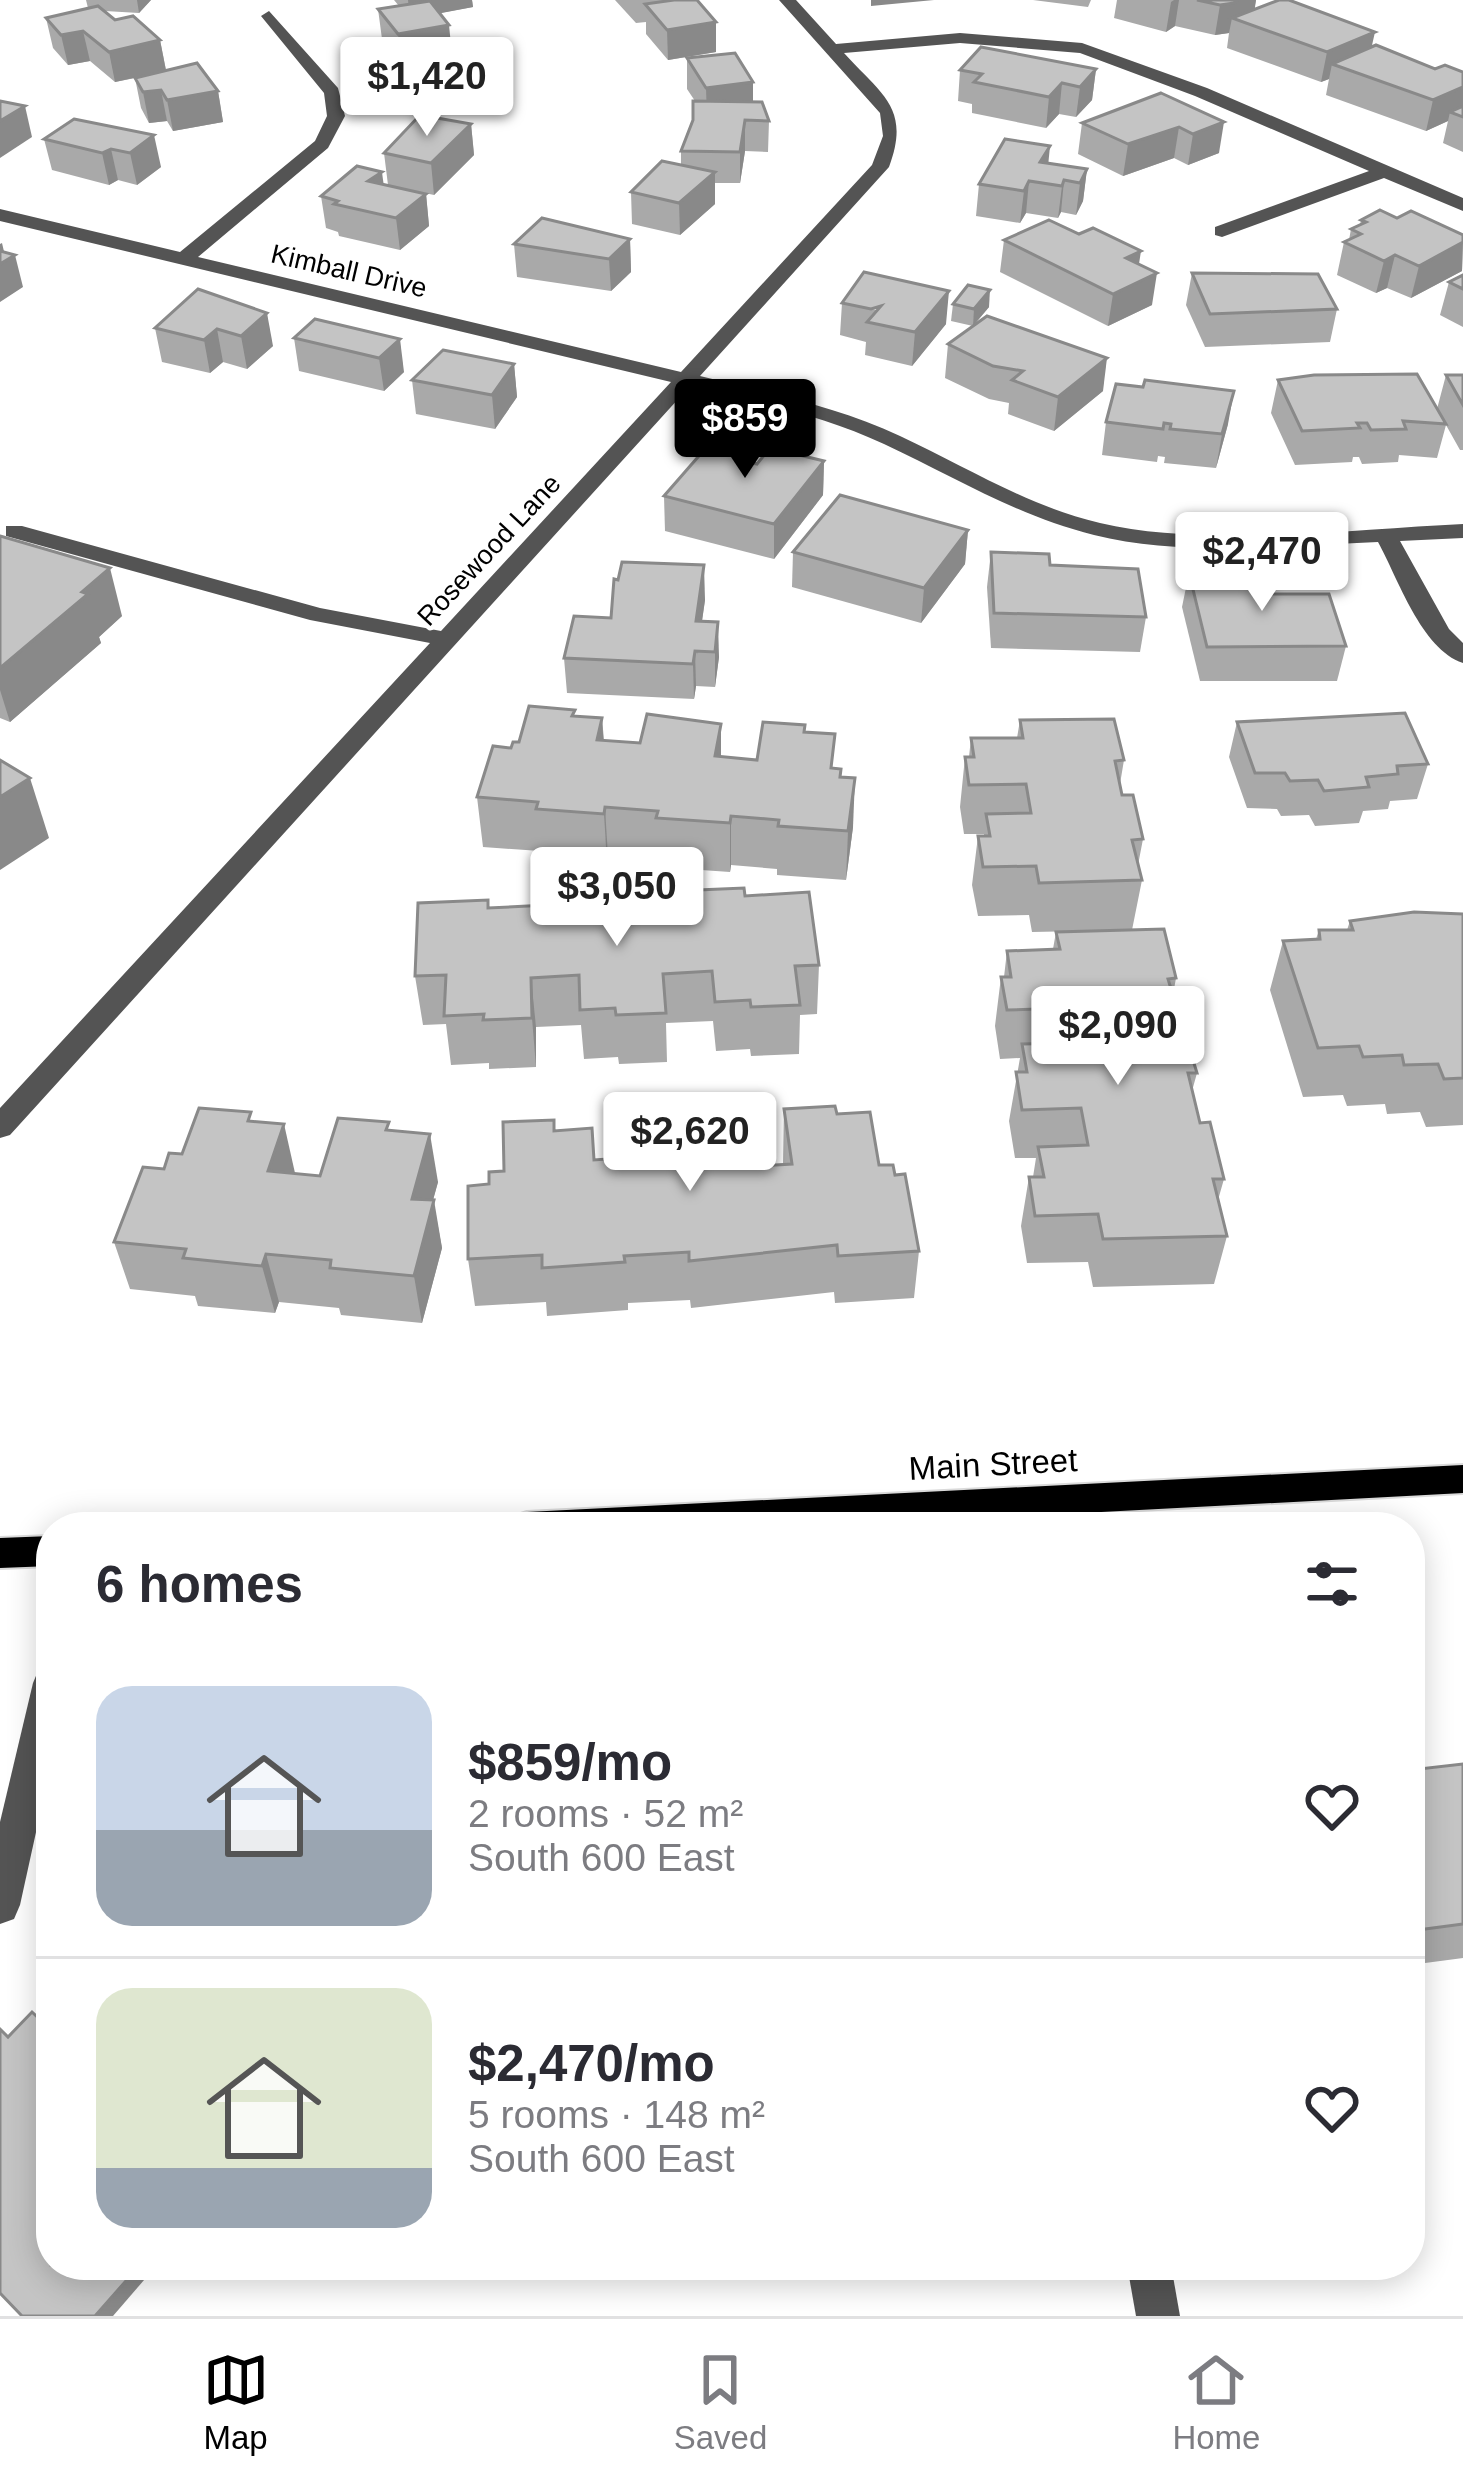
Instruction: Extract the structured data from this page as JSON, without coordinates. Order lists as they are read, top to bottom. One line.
{"streets":{"main road":["Main Street"],"street":["Kimball Drive","Rosewood Lane"]},"crossings":[["Kimball Drive","Rosewood Lane"]],"page":{"price":["$1,420","$859","$2,470","$3,050","$2,090","$2,620"],"heading":"6 homes","list":[{"name":"$859/mo","note":"2 rooms · 52 m² · South 600 East"},{"name":"$2,470/mo","note":"5 rooms · 148 m² · South 600 East"}],"tabs":["Map","Saved","Home"]}}
